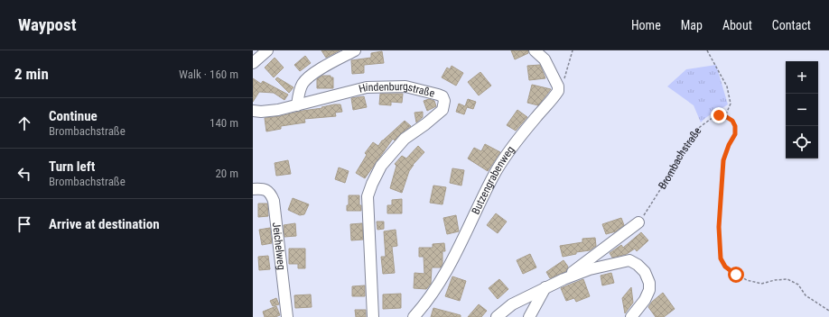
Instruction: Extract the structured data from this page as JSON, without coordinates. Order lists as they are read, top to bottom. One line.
{"streets":{"street":["Hindenburgstraße","Butzengrabenweg","Jeichelweg"],"path":["Brombachstraße"]},"page":{"header":"Waypost","nav":["Home","Map","About","Contact"],"heading":["2 min","Walk · 160 m"],"map_buttons":["+","−"],"list":[["Continue","Brombachstraße","140 m"],["Turn left","Brombachstraße","20 m"],"Arrive at destination"]}}
